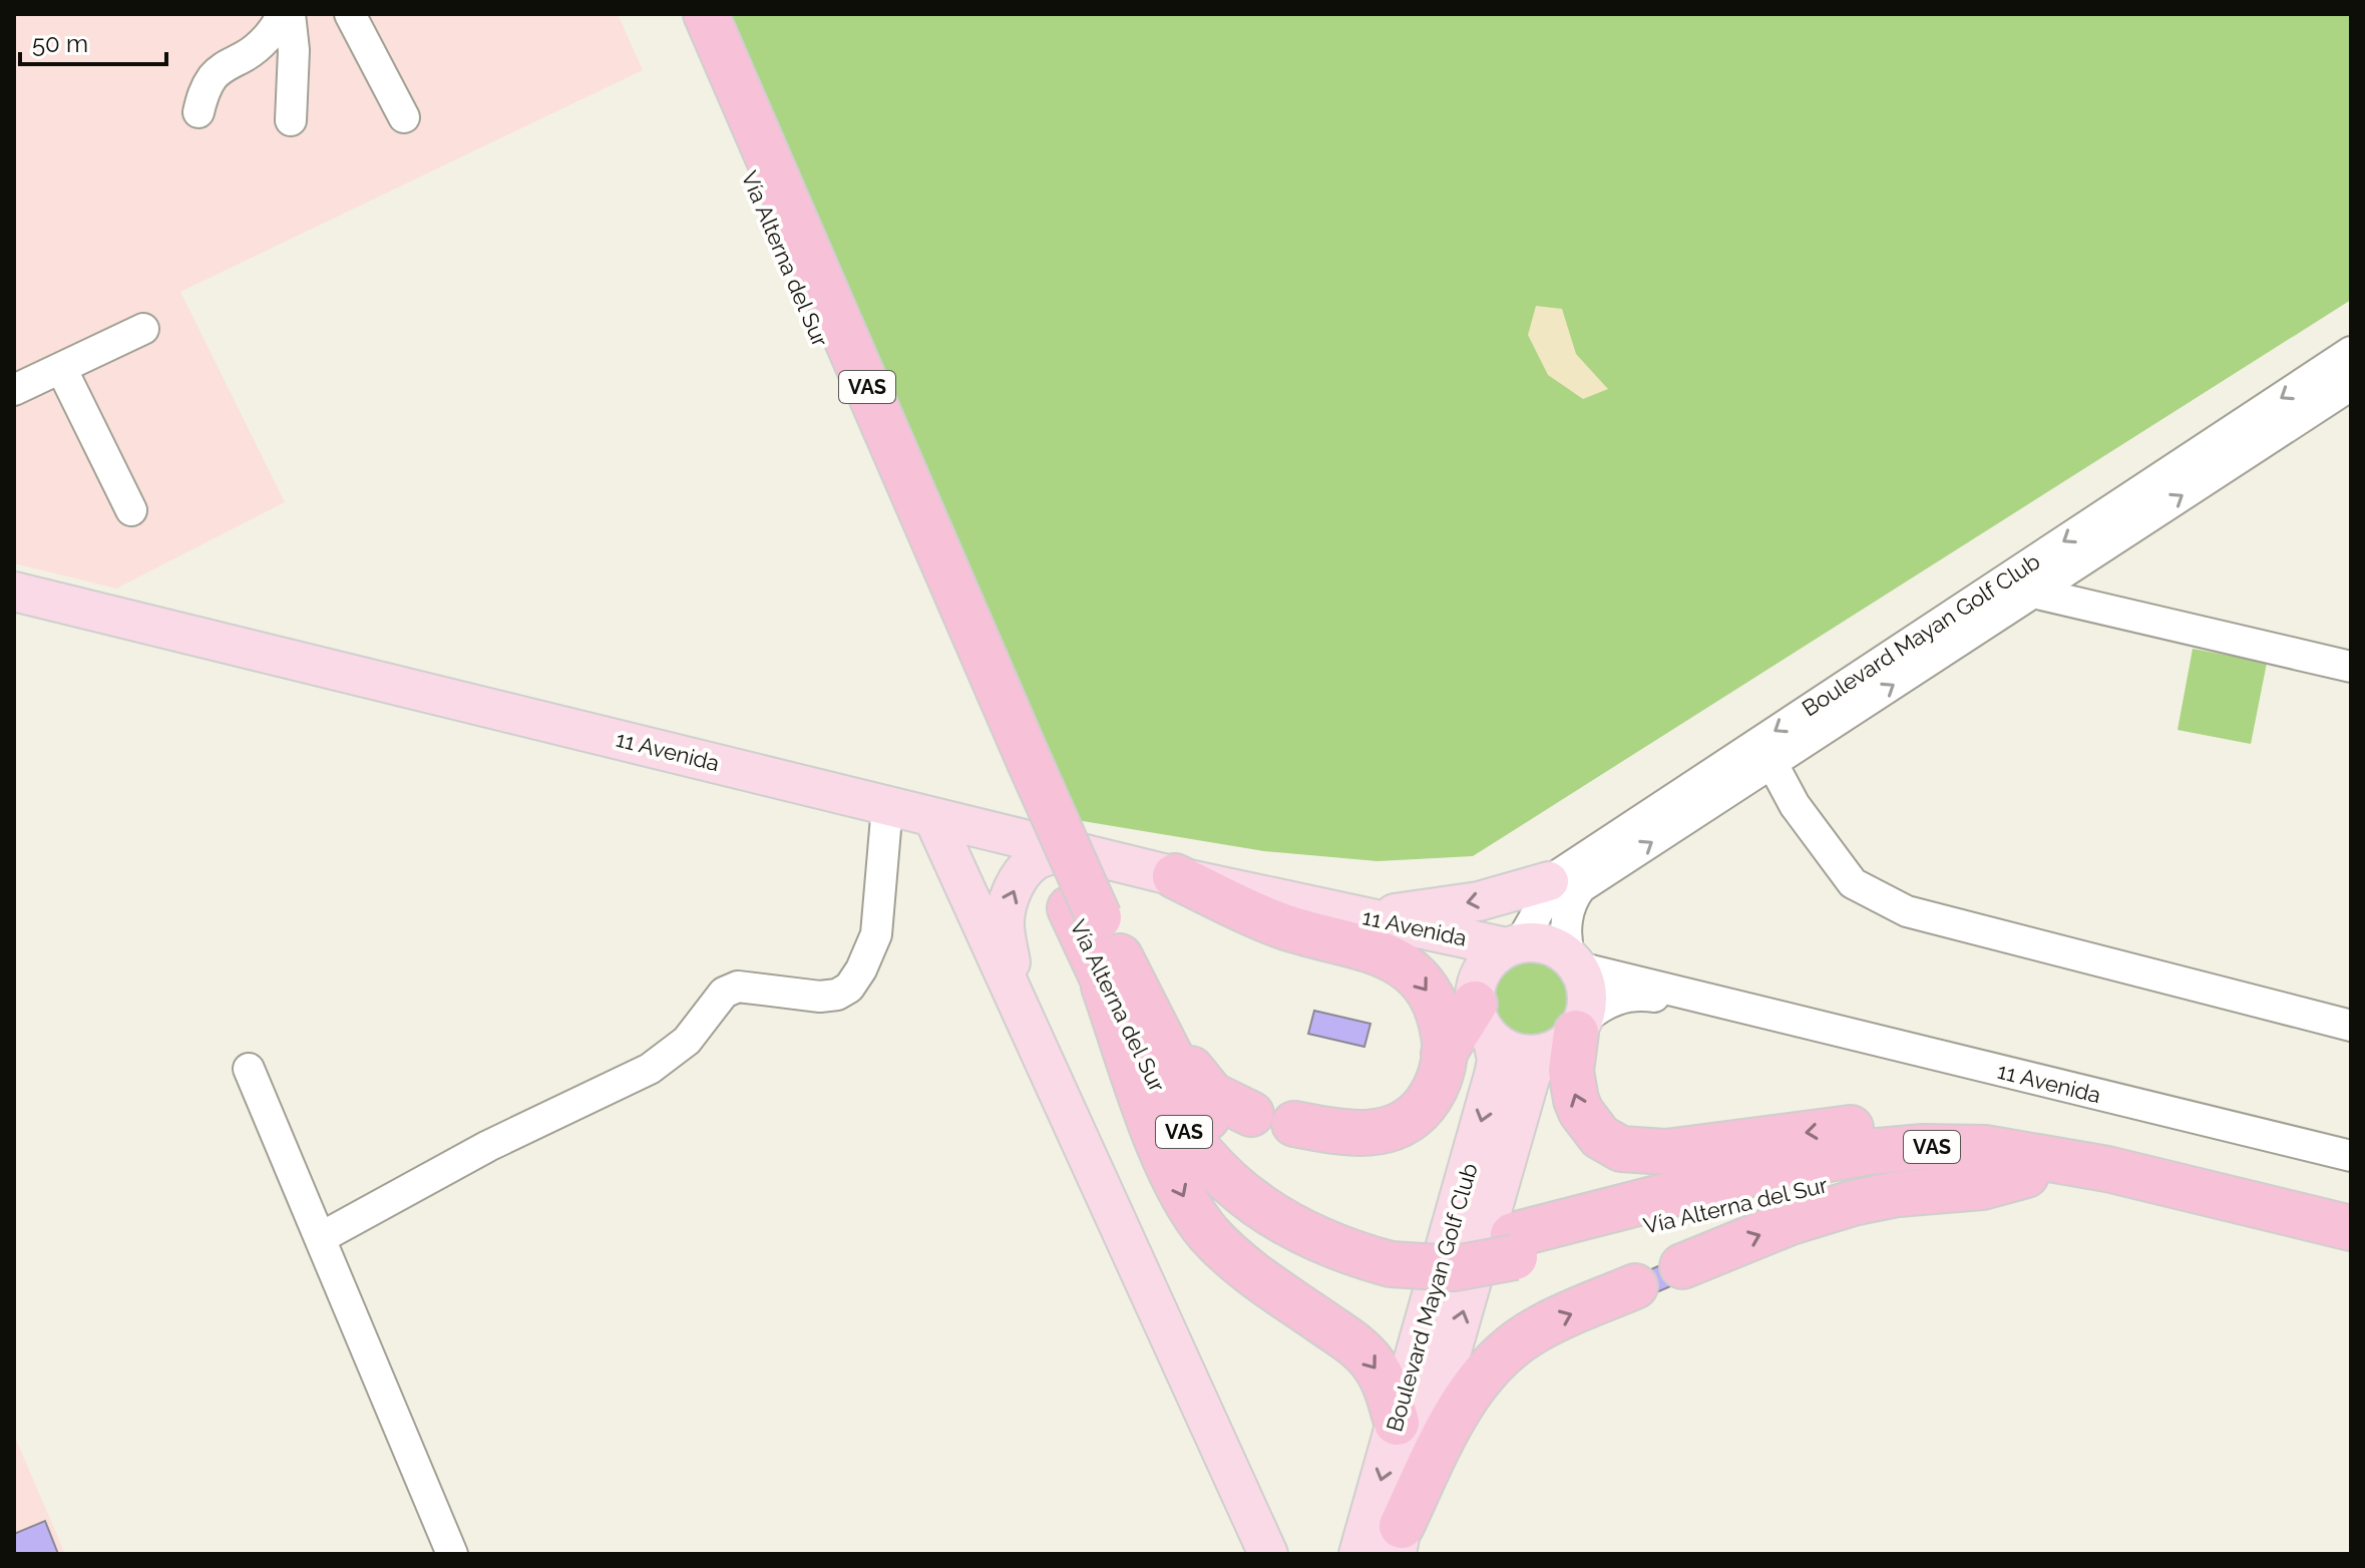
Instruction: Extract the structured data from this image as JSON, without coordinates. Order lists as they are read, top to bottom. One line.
{"streets":{"highway":["Vía Alterna del Sur","VAS"],"main road":["Boulevard Mayan Golf Club","11 Avenida"]},"crossings":[["Boulevard Mayan Golf Club","11 Avenida"]],"scale_bar":"50 m"}
